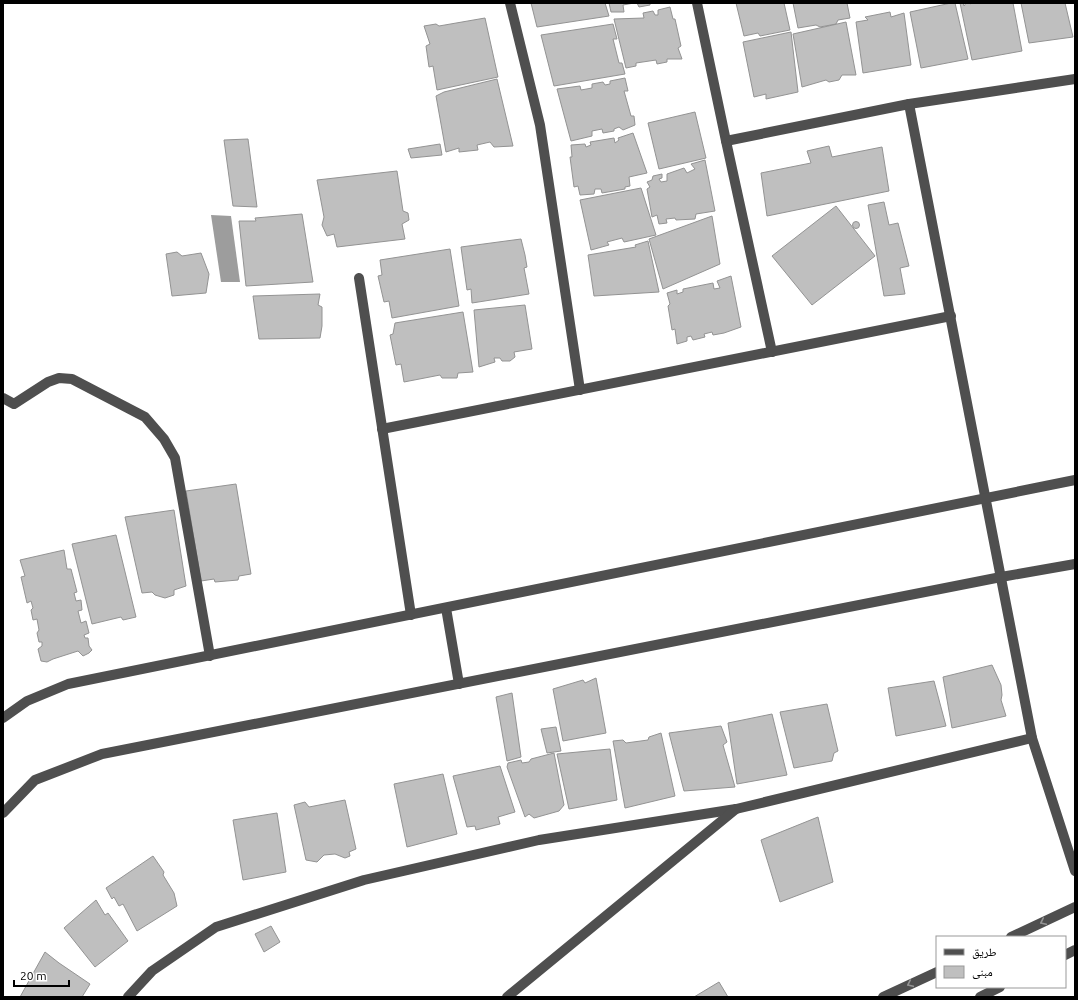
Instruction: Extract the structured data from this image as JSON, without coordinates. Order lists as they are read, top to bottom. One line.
{"legend":["طريق","مبنى"],"scale_bar":"20 m"}
